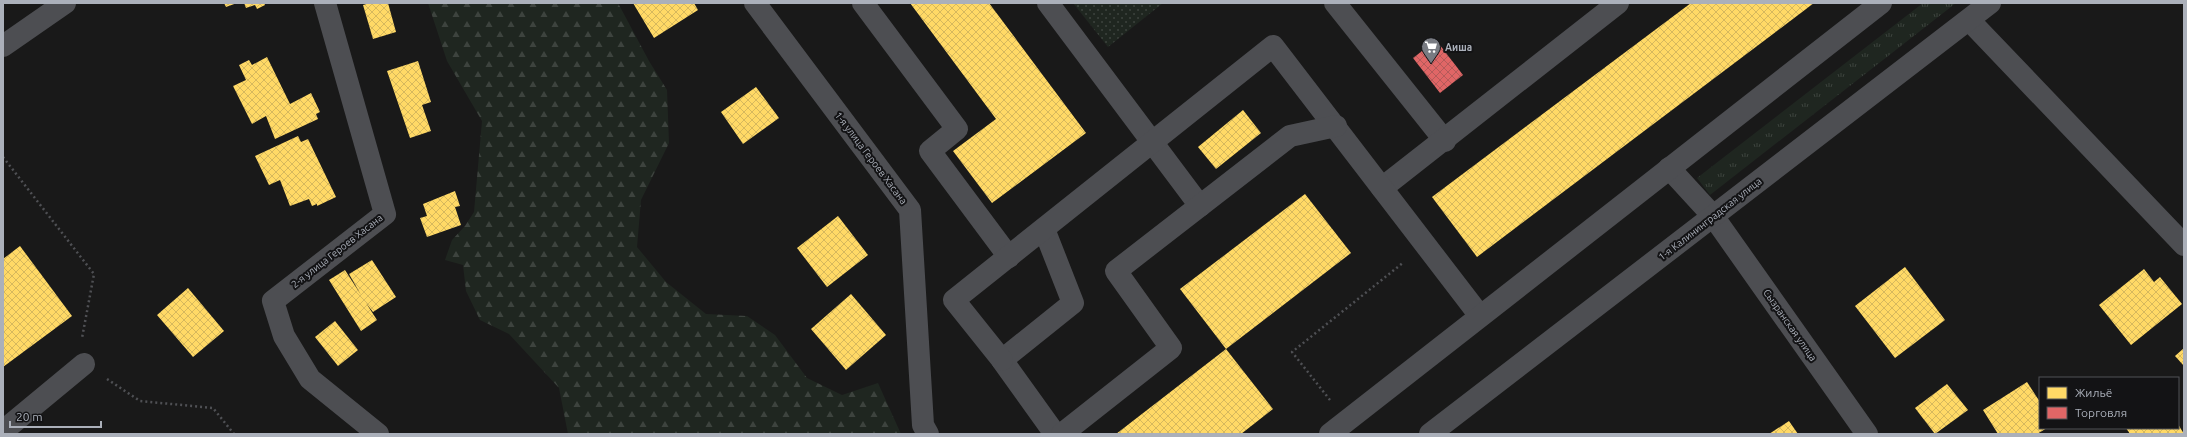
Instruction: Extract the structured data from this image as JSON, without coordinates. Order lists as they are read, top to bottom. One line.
{"streets":{"street":["1-я улица Героев Хасана","1-я Калининградская улица","2-я улица Героев Хасана","Сызранская улица"]},"crossings":[["1-я Калининградская улица","Сызранская улица"]],"places":{"supermarket":["Аиша"]},"legend":["Жильё","Торговля"],"scale_bar":"20 m"}
